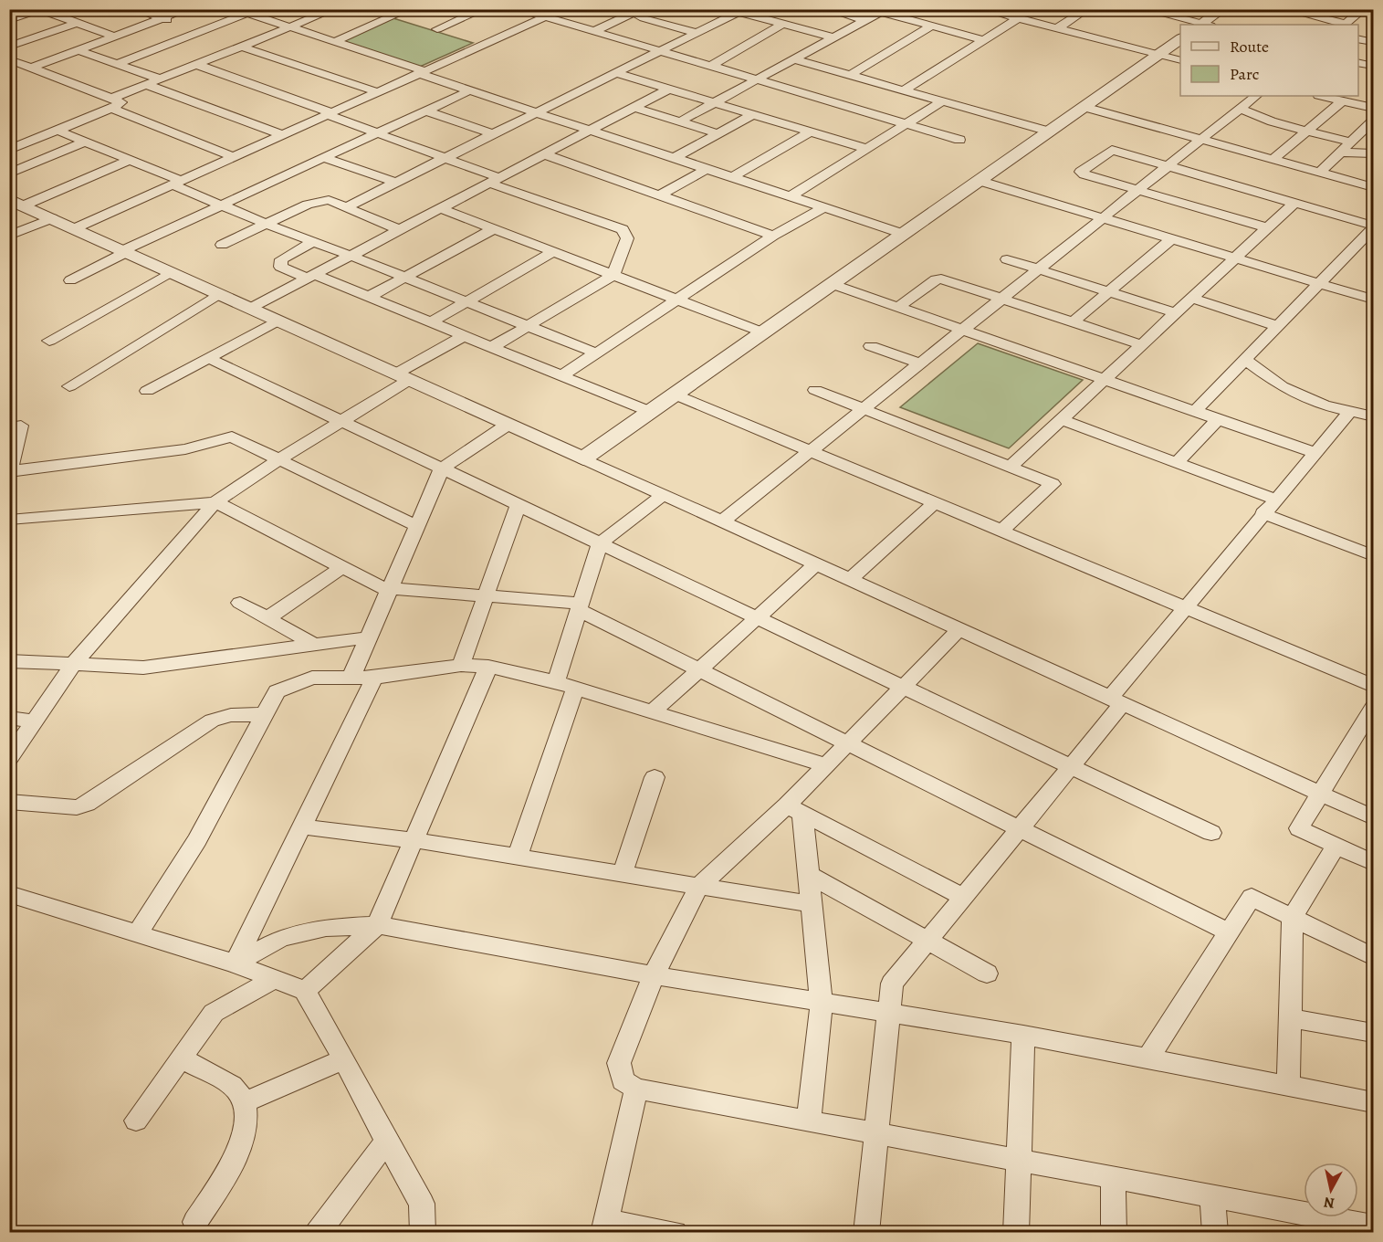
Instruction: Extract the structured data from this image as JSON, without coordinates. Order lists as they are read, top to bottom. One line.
{"legend":["Route","Parc"],"north":"bottom"}
